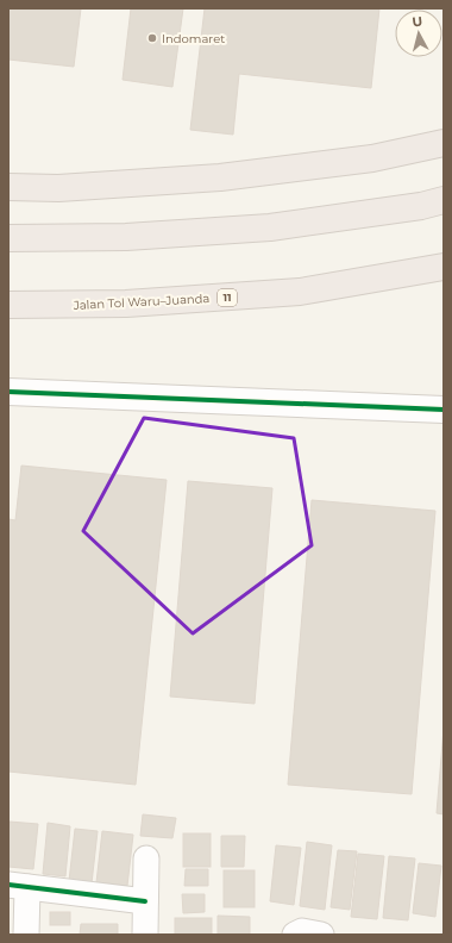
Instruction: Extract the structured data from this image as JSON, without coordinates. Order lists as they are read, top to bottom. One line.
{"streets":{"highway":["11","Jalan Tol Waru–Juanda"]},"places":["Indomaret"],"north":"top"}
